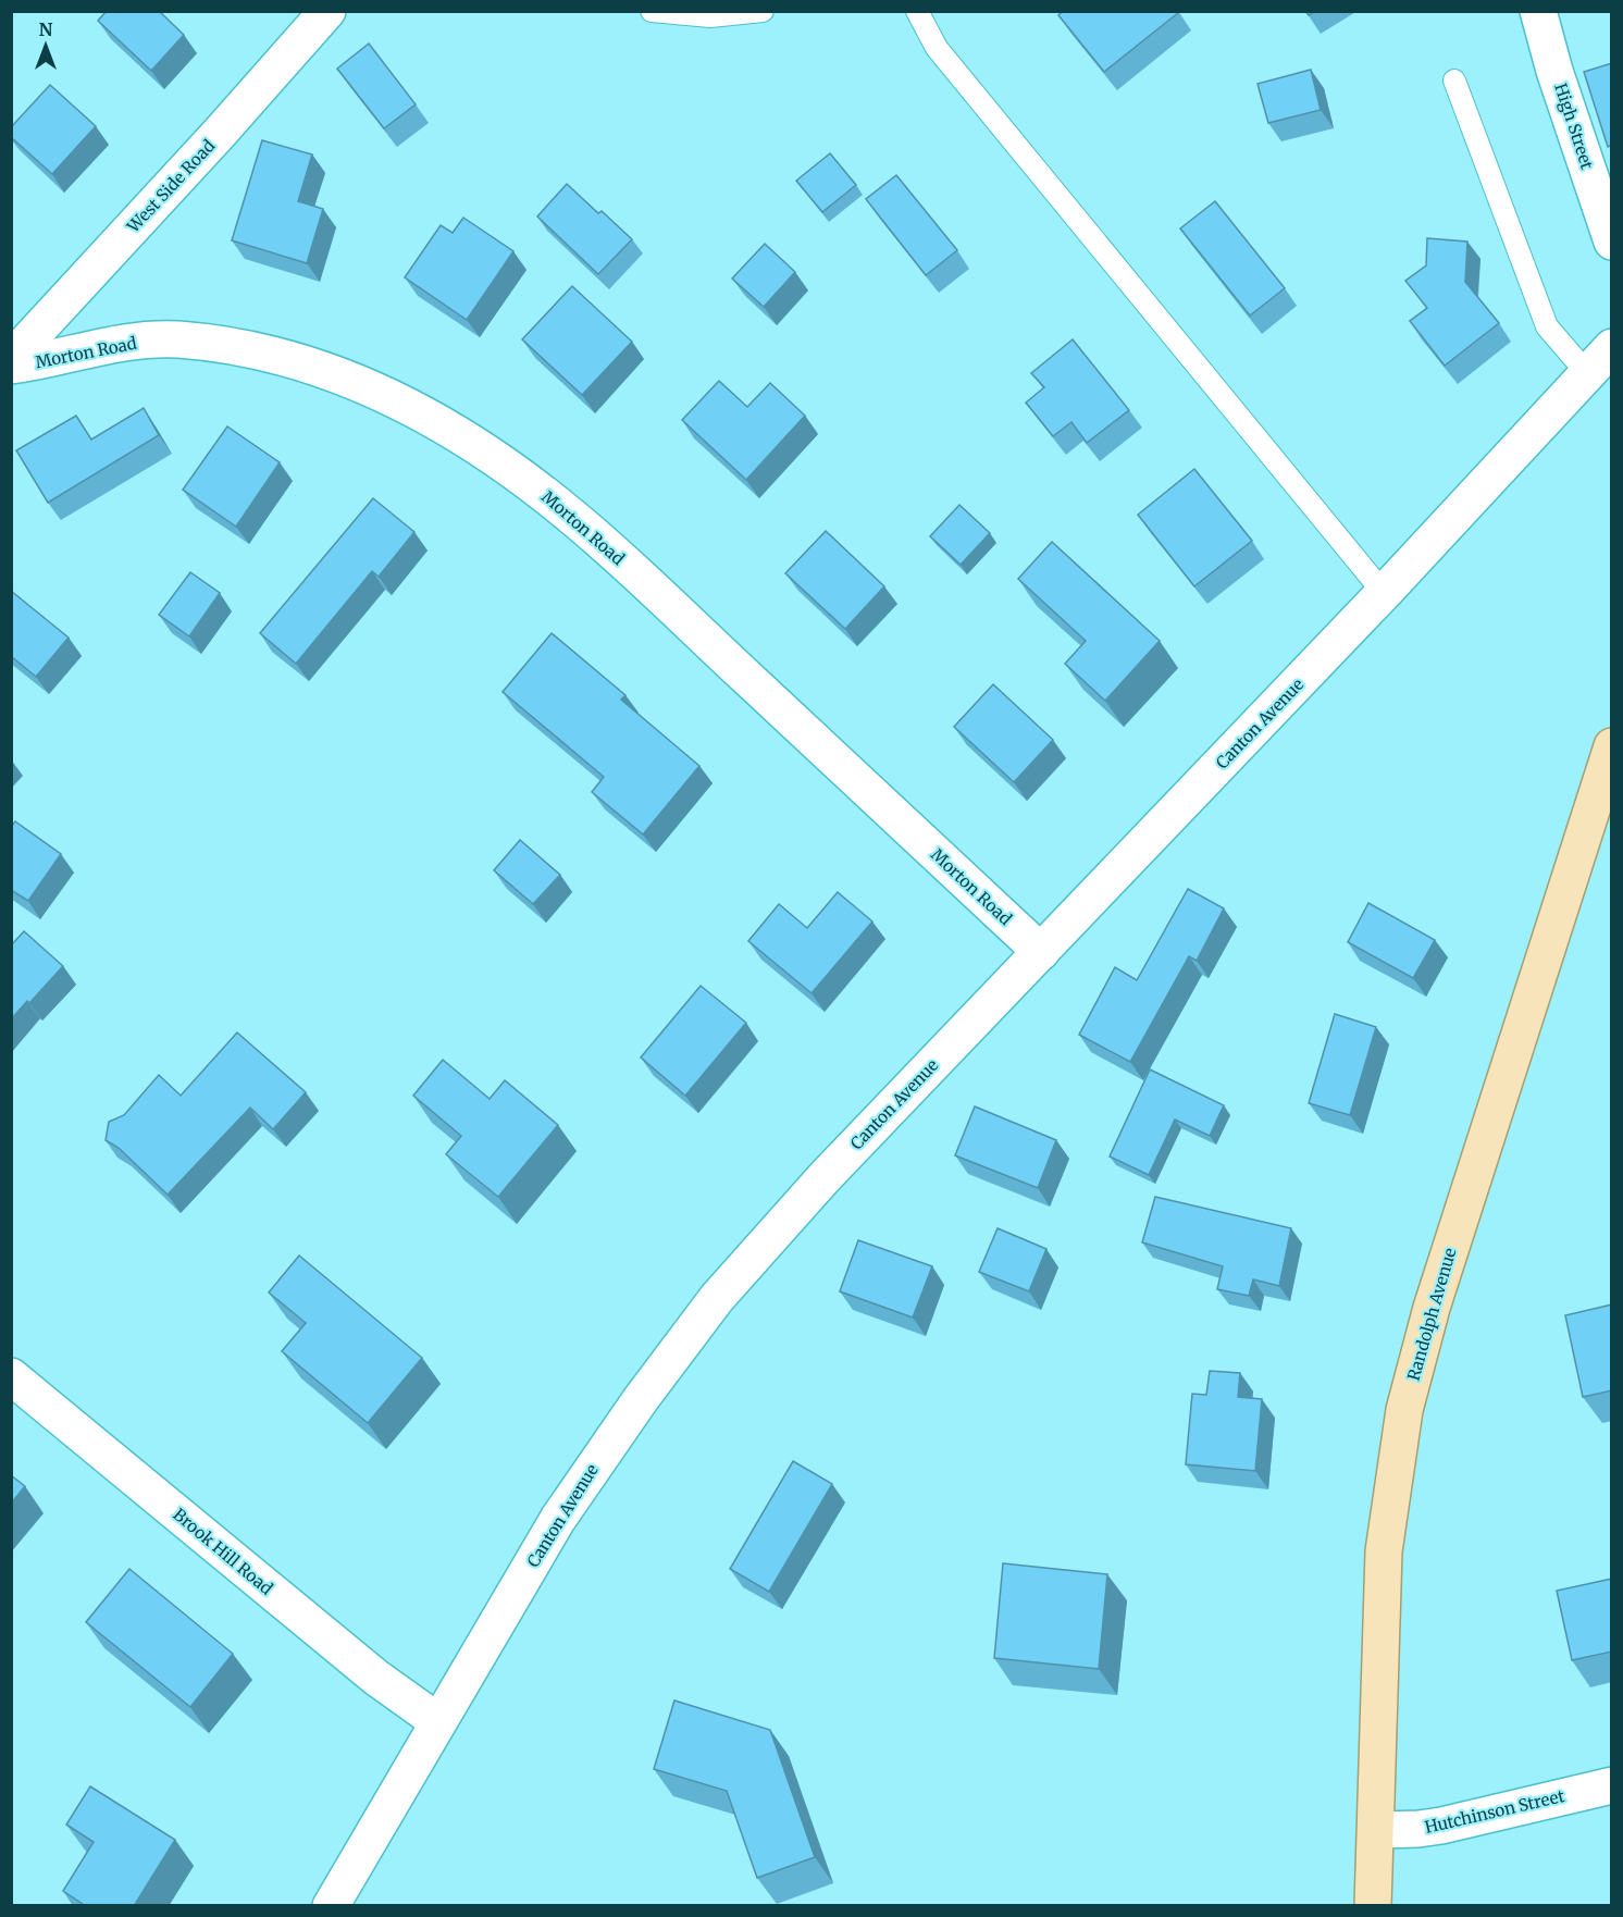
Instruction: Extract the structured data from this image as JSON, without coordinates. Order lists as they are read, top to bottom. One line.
{"streets":{"main road":["Randolph Avenue"],"street":["High Street","West Side Road","Morton Road","Canton Avenue","Brook Hill Road","Hutchinson Street"]},"crossings":[["Morton Road","Canton Avenue"],["Canton Avenue","Brook Hill Road"],["Randolph Avenue","Hutchinson Street"]],"north":"top"}
